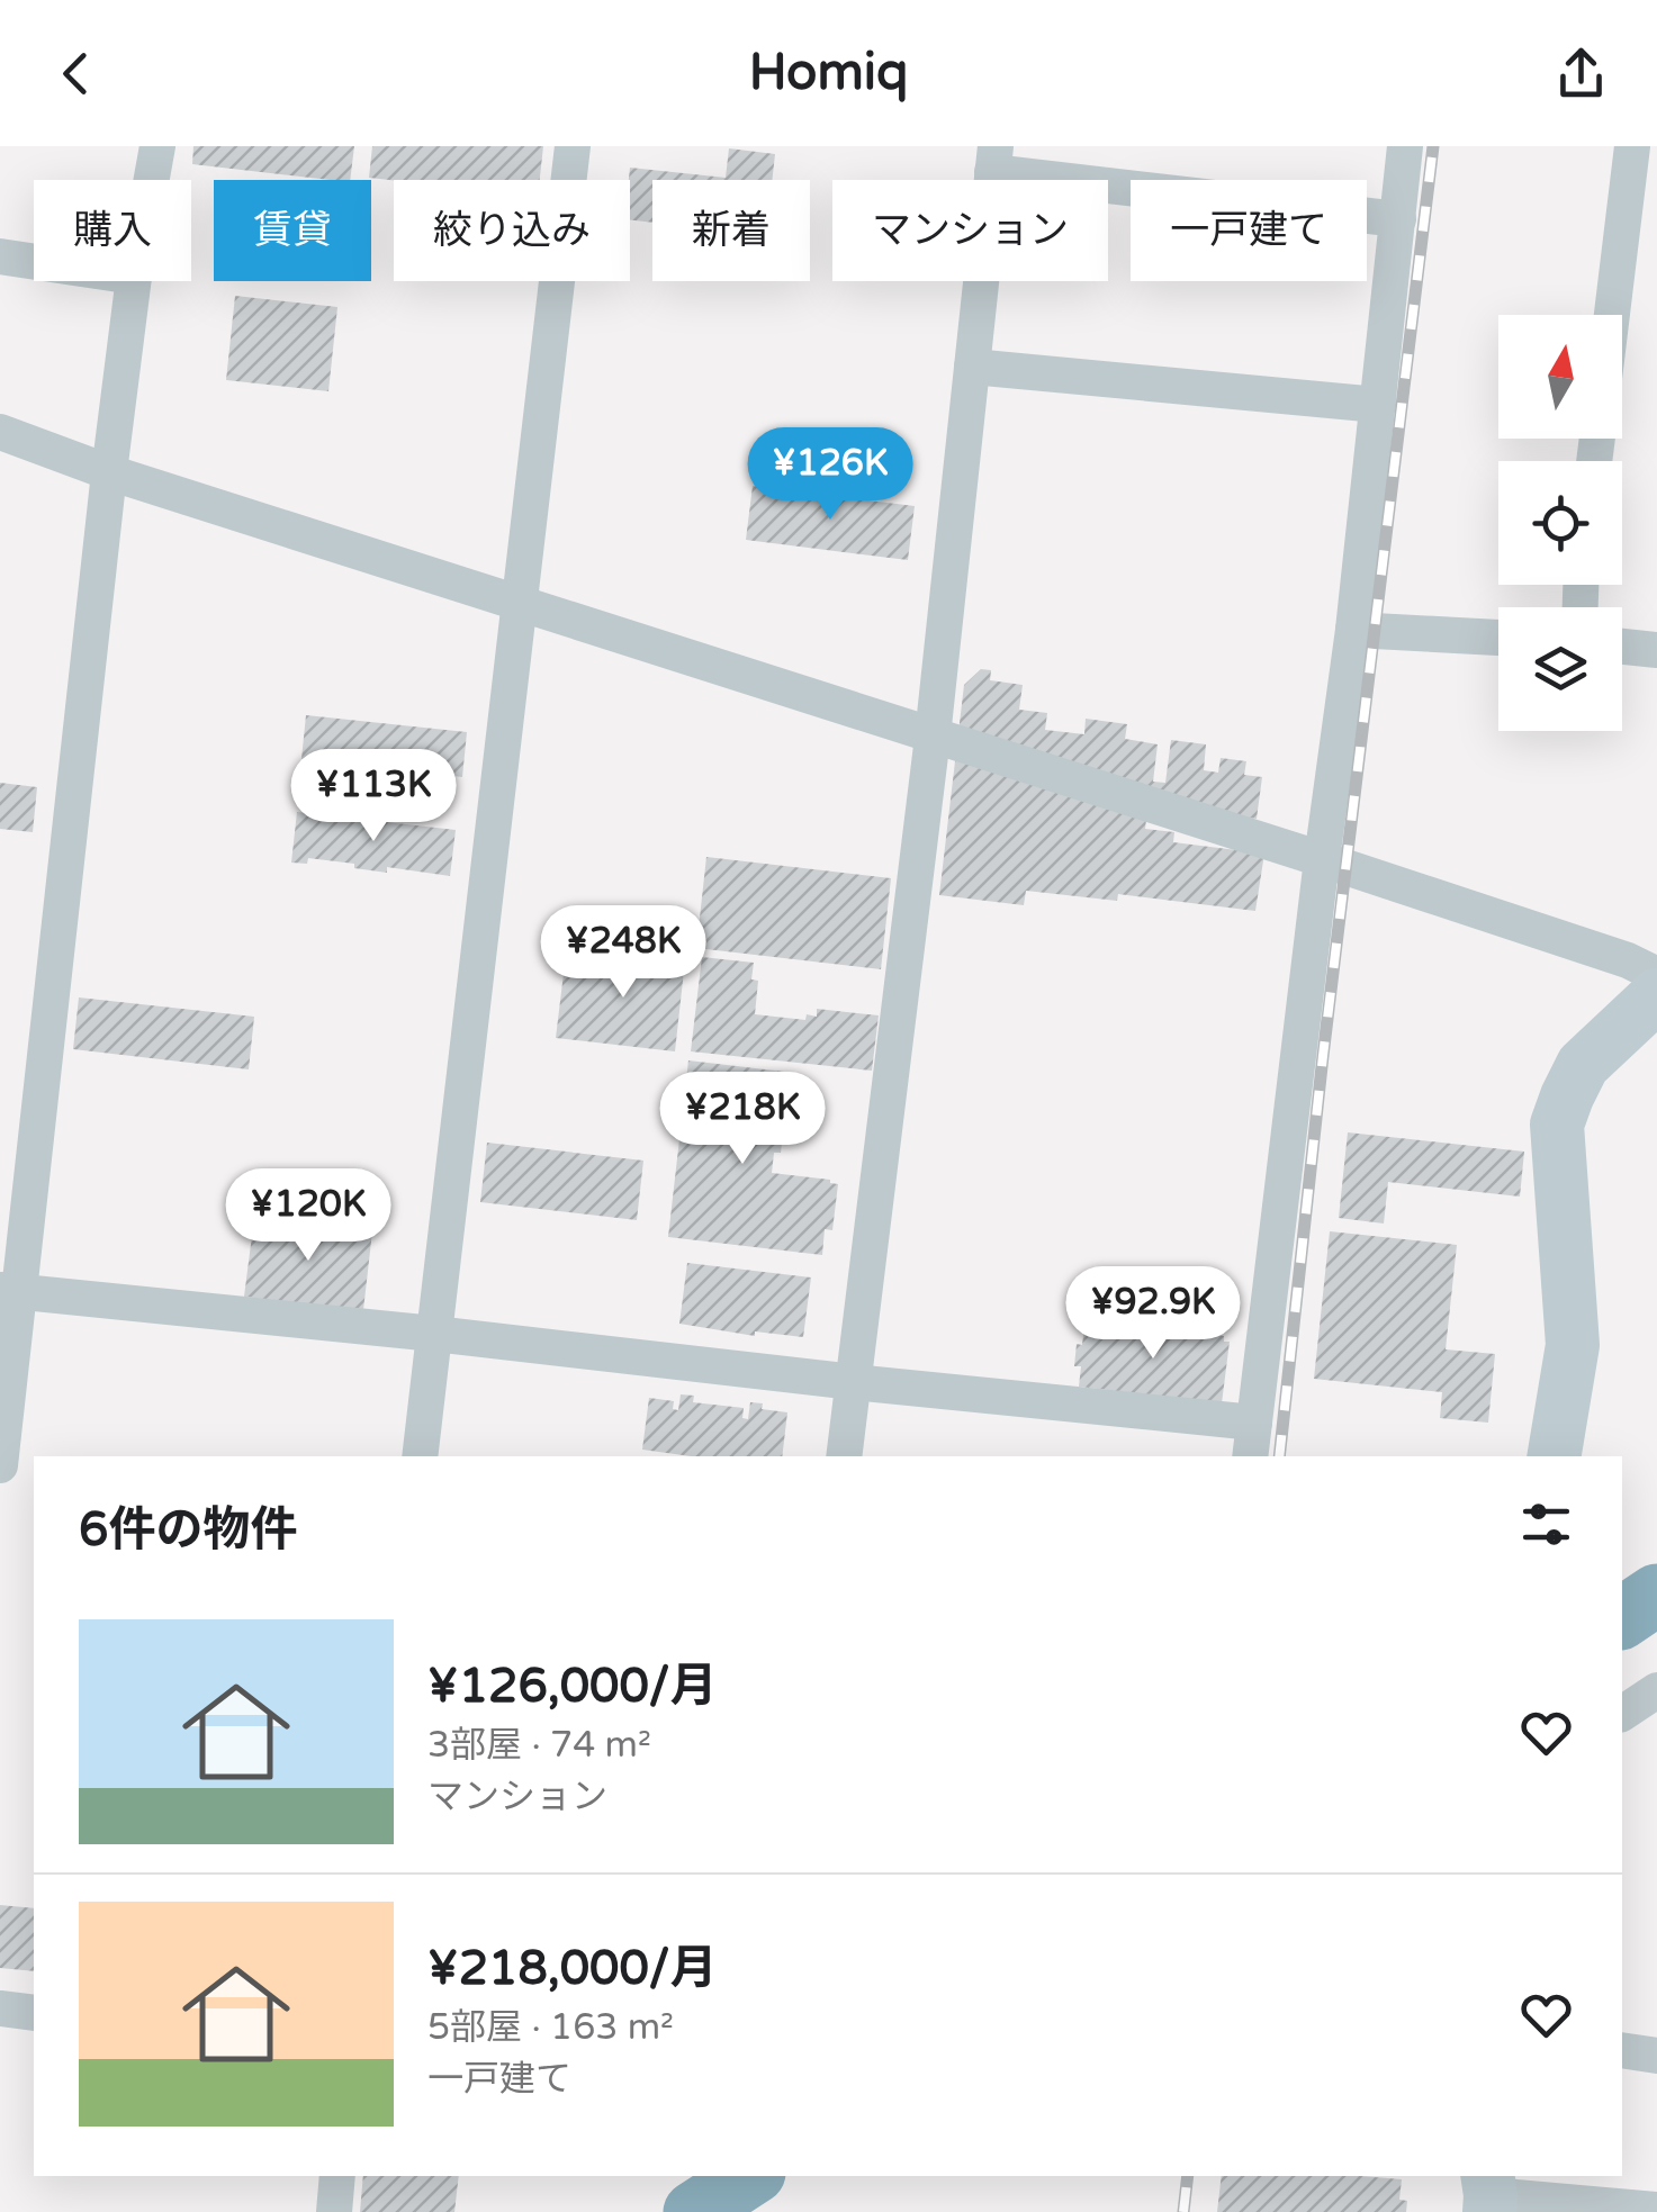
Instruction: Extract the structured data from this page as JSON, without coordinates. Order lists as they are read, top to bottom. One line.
{"north":"top","page":{"header":"Homiq","chip":["購入","賃貸","絞り込み","新着","マンション","一戸建て"],"price":["¥126K","¥113K","¥248K","¥218K","¥120K","¥92.9K"],"heading":"6件の物件","list":[{"name":"¥126,000/月","note":"3部屋 · 74 m² · マンション"},{"name":"¥218,000/月","note":"5部屋 · 163 m² · 一戸建て"}]}}
